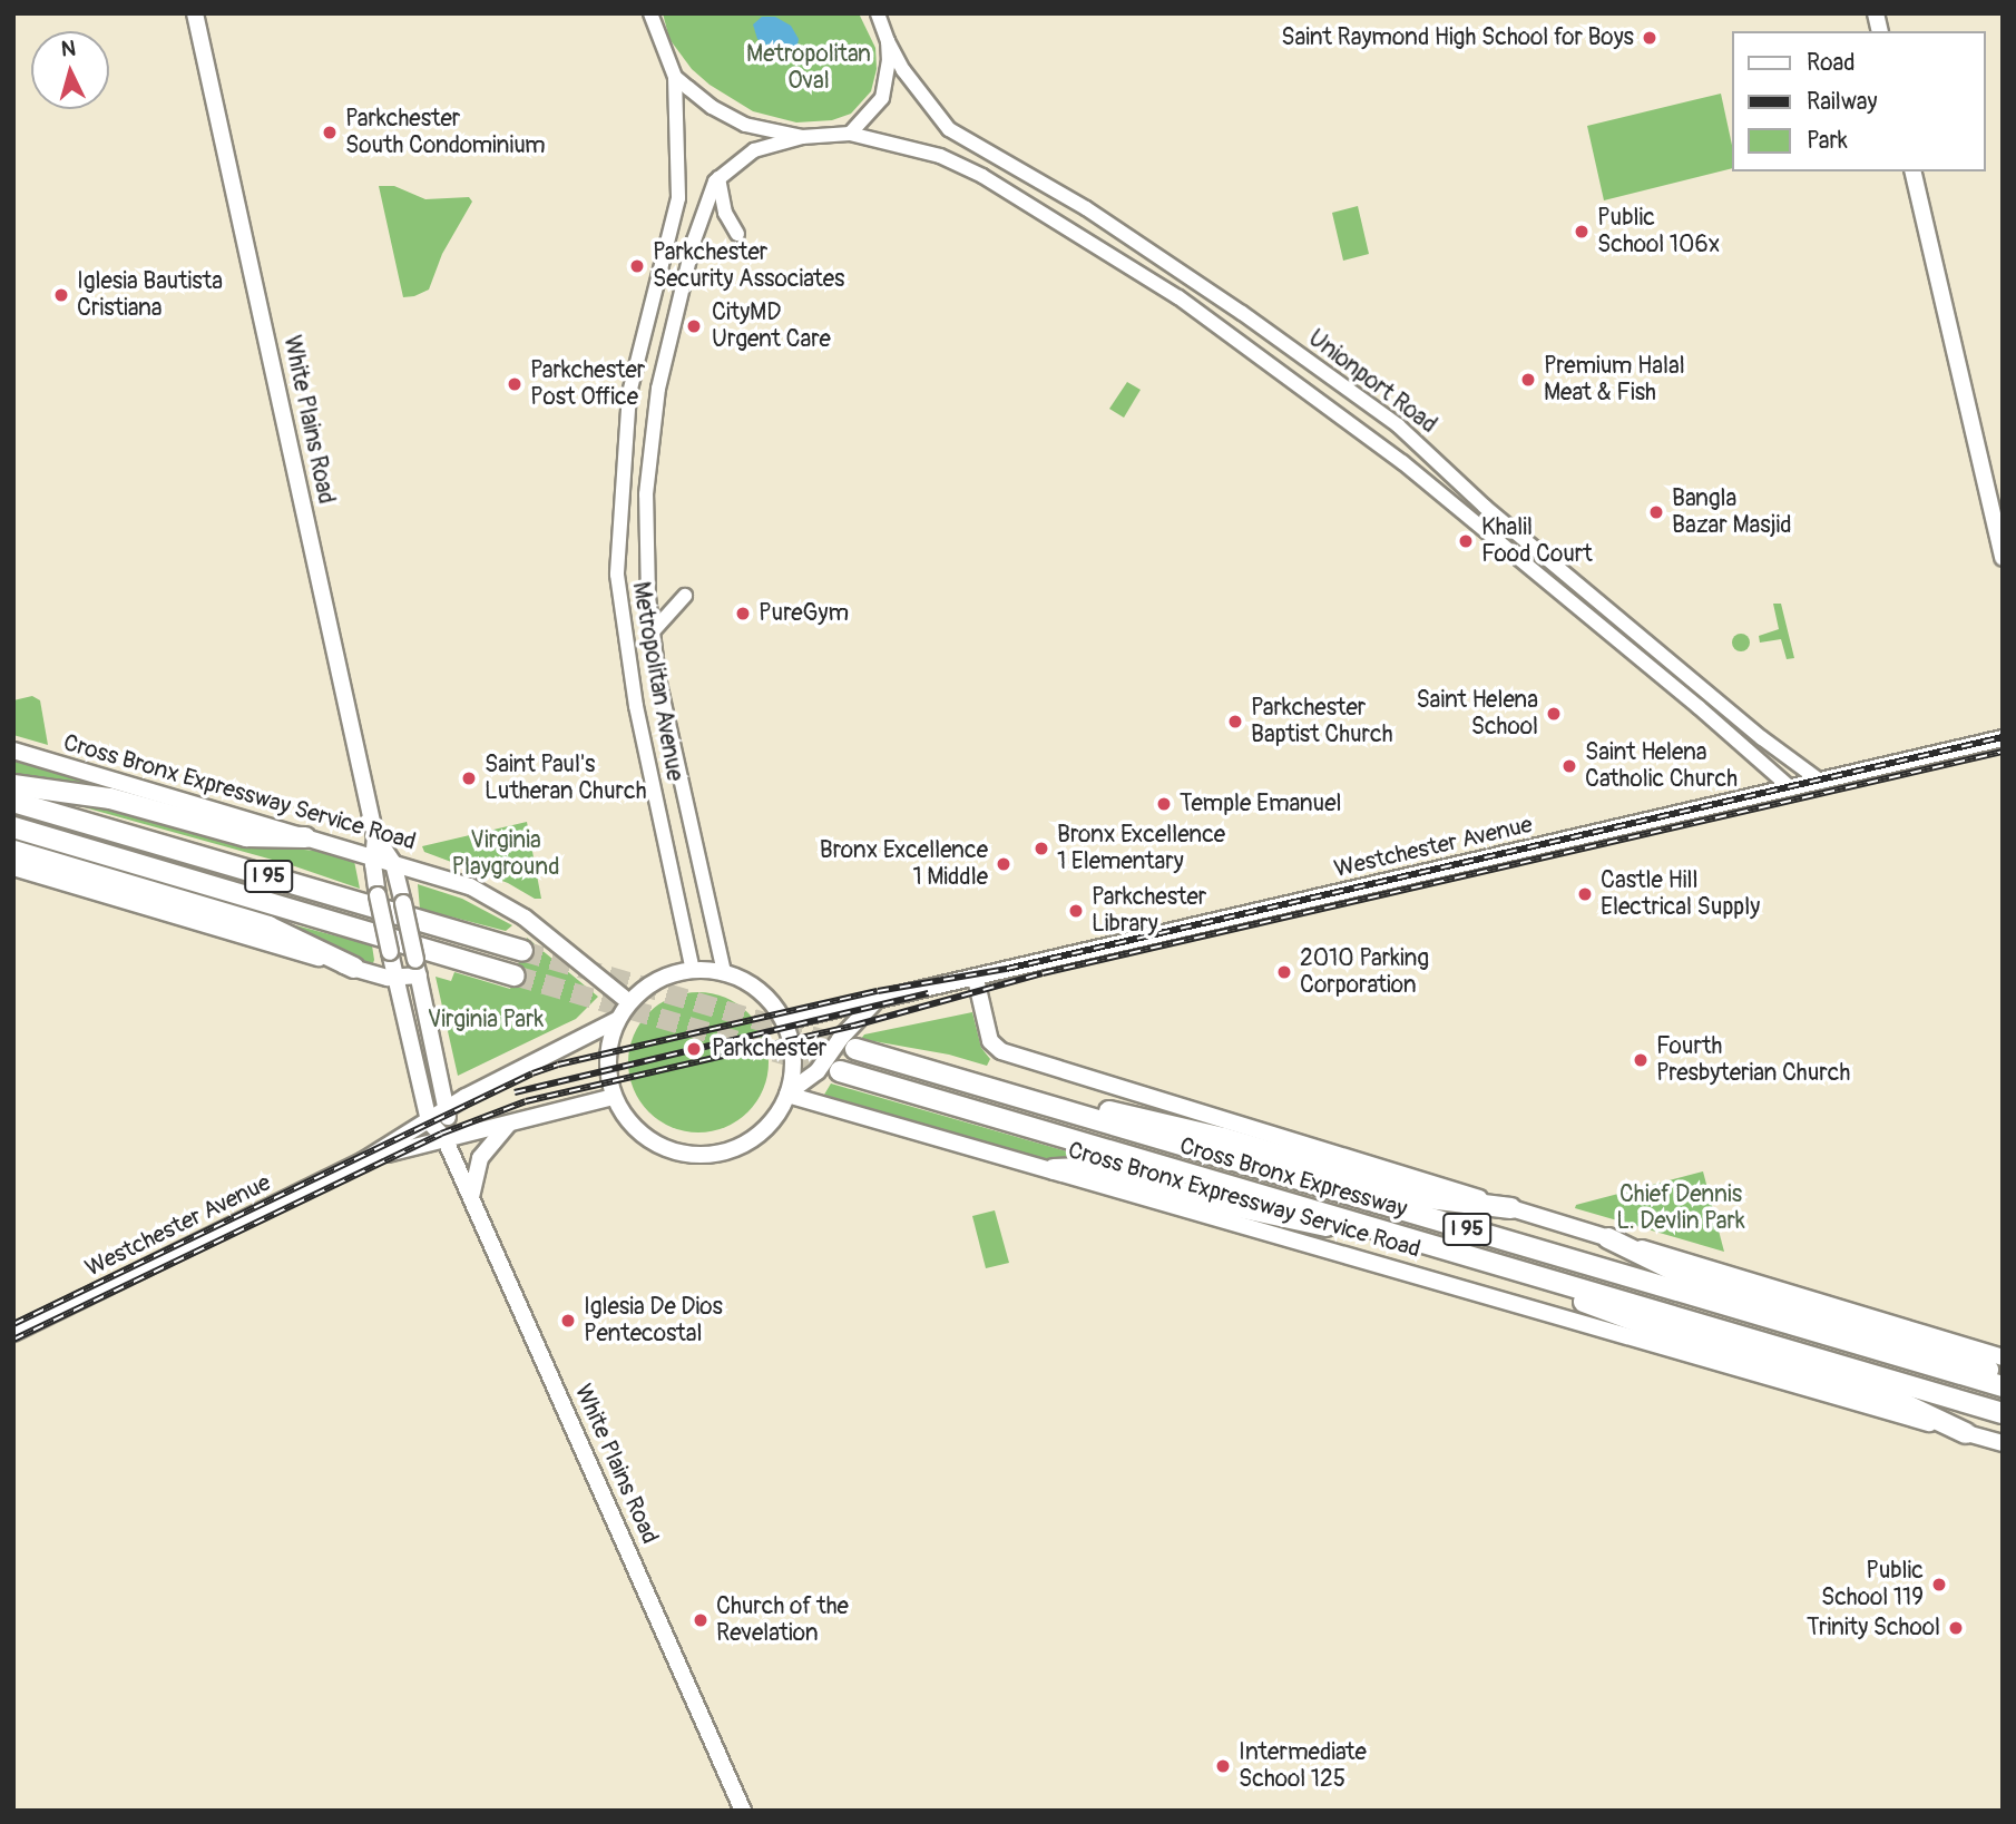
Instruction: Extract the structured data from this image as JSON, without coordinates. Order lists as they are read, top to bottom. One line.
{"streets":{"highway":["I 95","Cross Bronx Expressway"],"main road":["White Plains Road","Cross Bronx Expressway Service Road","Westchester Avenue"],"street":["Unionport Road","Metropolitan Avenue"]},"crossings":[["Unionport Road","Westchester Avenue"],["White Plains Road","Cross Bronx Expressway Service Road"],["White Plains Road","Westchester Avenue"],["Metropolitan Avenue","Cross Bronx Expressway Service Road"],["Metropolitan Avenue","Westchester Avenue"],["Cross Bronx Expressway Service Road","Westchester Avenue"]],"parks":["Metropolitan Oval","Virginia Playground","Virginia Park","Chief Dennis L. Devlin Park"],"places":["Saint Raymond High School for Boys","Parkchester South Condominium","Public School 106x","Parkchester Security Associates","Iglesia Bautista Cristiana","CityMD Urgent Care","Premium Halal Meat & Fish","Parkchester Post Office","Bangla Bazar Masjid","Khalil Food Court","PureGym","Saint Helena School","Parkchester Baptist Church","Saint Helena Catholic Church","Saint Paul's Lutheran Church","Temple Emanuel","Bronx Excellence 1 Elementary","Bronx Excellence 1 Middle","Castle Hill Electrical Supply","Parkchester Library","2010 Parking Corporation","Parkchester","Fourth Presbyterian Church","Iglesia De Dios Pentecostal","Public School 119","Church of the Revelation","Trinity School","Intermediate School 125"],"legend":["Road","Railway","Park"],"north":"top"}
